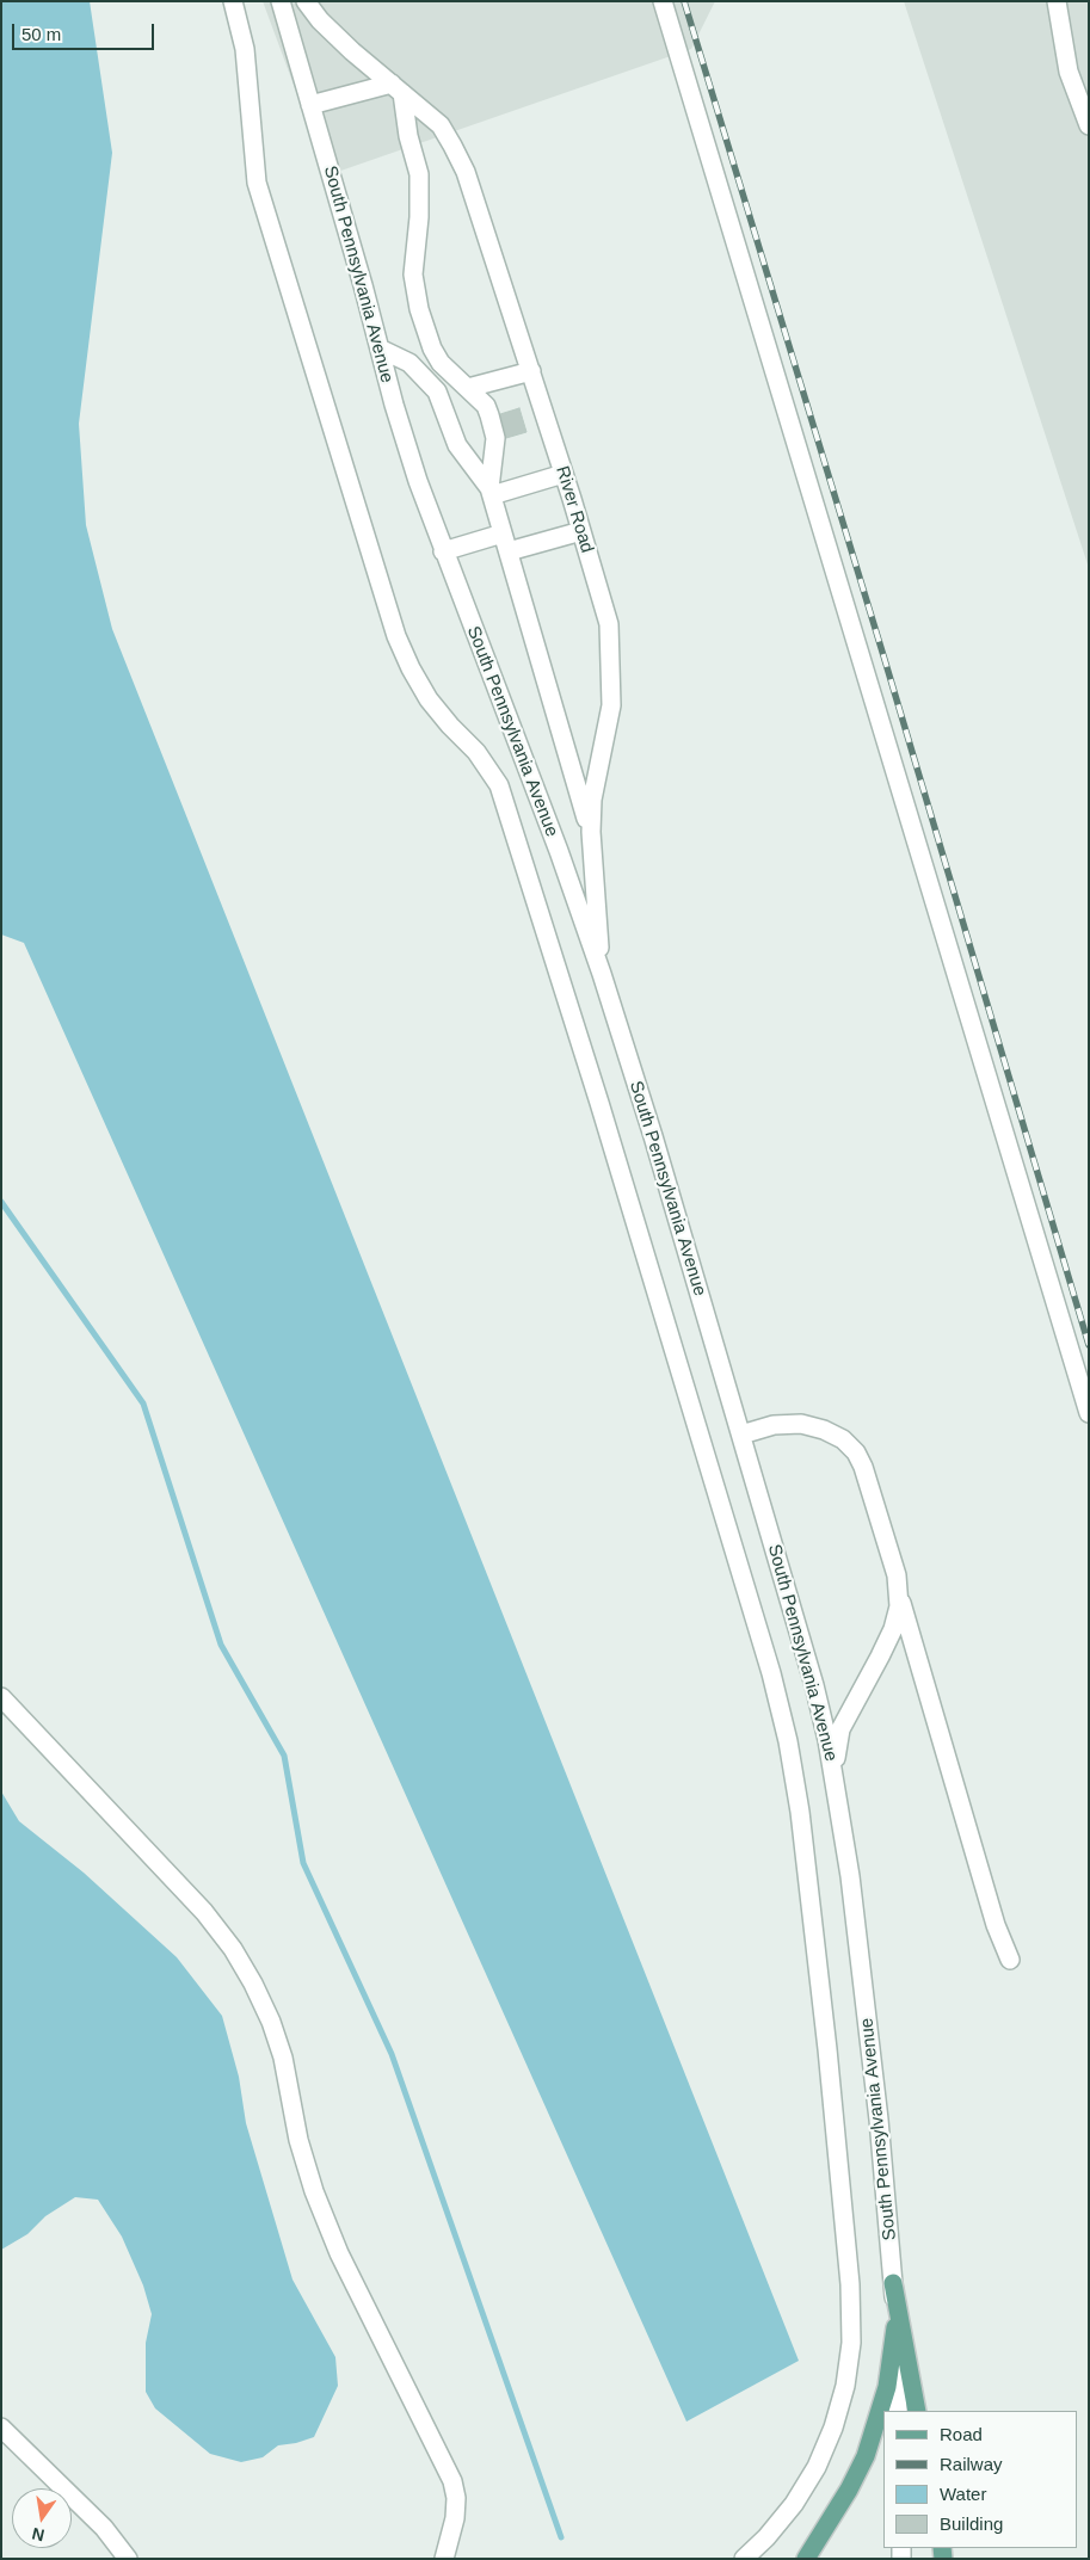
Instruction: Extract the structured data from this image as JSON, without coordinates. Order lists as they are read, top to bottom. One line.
{"streets":{"street":["South Pennsylvania Avenue","River Road"]},"crossings":[["South Pennsylvania Avenue","River Road"]],"legend":["Road","Railway","Water","Building"],"scale_bar":"50 m","north":"bottom"}
